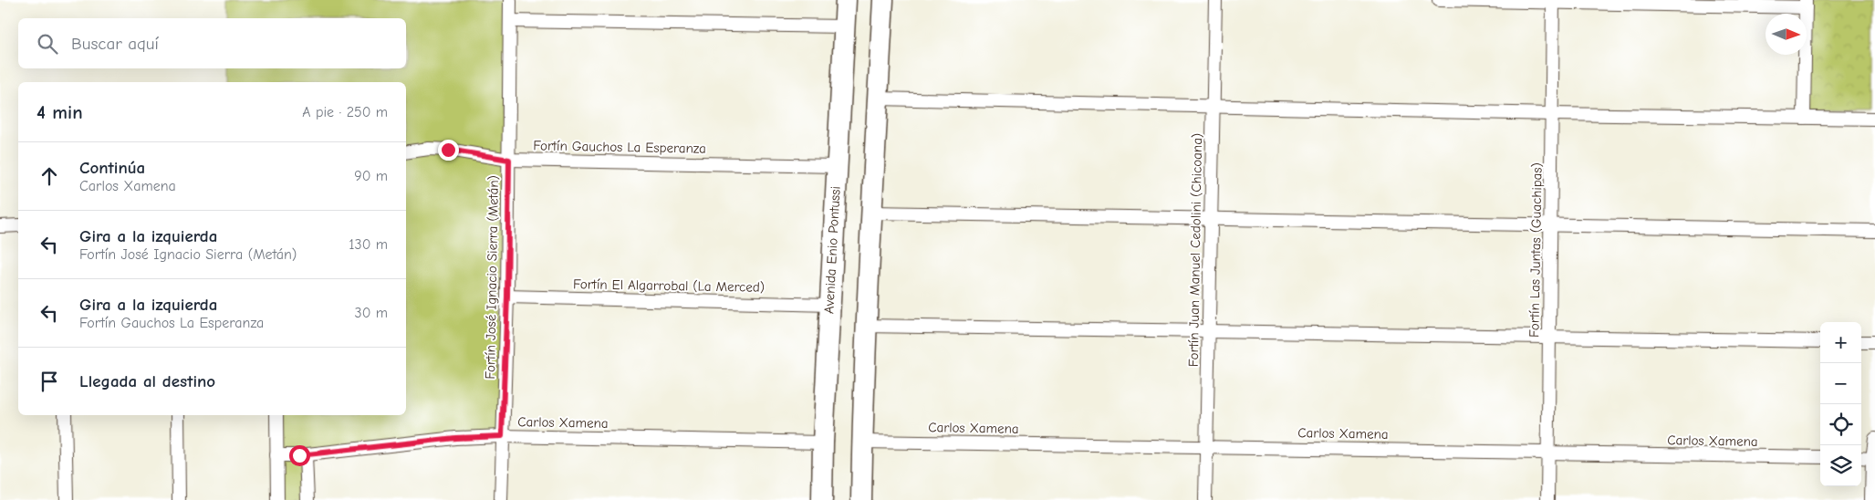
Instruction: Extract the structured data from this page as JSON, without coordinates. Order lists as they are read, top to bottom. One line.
{"streets":{"main road":["Avenida Enio Pontussi"],"street":["Fortín Gauchos La Esperanza","Fortín Juan Manuel Cedolini (Chicoana)","Fortín Las Juntas (Guachipas)","Fortín José Ignacio Sierra (Metán)","Fortín El Algarrobal (La Merced)","Carlos Xamena"]},"crossings":[["Fortín Gauchos La Esperanza","Avenida Enio Pontussi"],["Fortín Gauchos La Esperanza","Fortín José Ignacio Sierra (Metán)"],["Avenida Enio Pontussi","Fortín El Algarrobal (La Merced)"],["Avenida Enio Pontussi","Carlos Xamena"],["Fortín Juan Manuel Cedolini (Chicoana)","Carlos Xamena"],["Fortín Las Juntas (Guachipas)","Carlos Xamena"],["Fortín José Ignacio Sierra (Metán)","Fortín El Algarrobal (La Merced)"],["Fortín José Ignacio Sierra (Metán)","Carlos Xamena"]],"north":"right","page":{"search":"Buscar aquí","heading":["4 min","A pie · 250 m"],"list":[["Continúa","Carlos Xamena","90 m"],["Gira a la izquierda","Fortín José Ignacio Sierra (Metán)","130 m"],["Gira a la izquierda","Fortín Gauchos La Esperanza","30 m"],"Llegada al destino"],"map_buttons":["+","−"]}}
